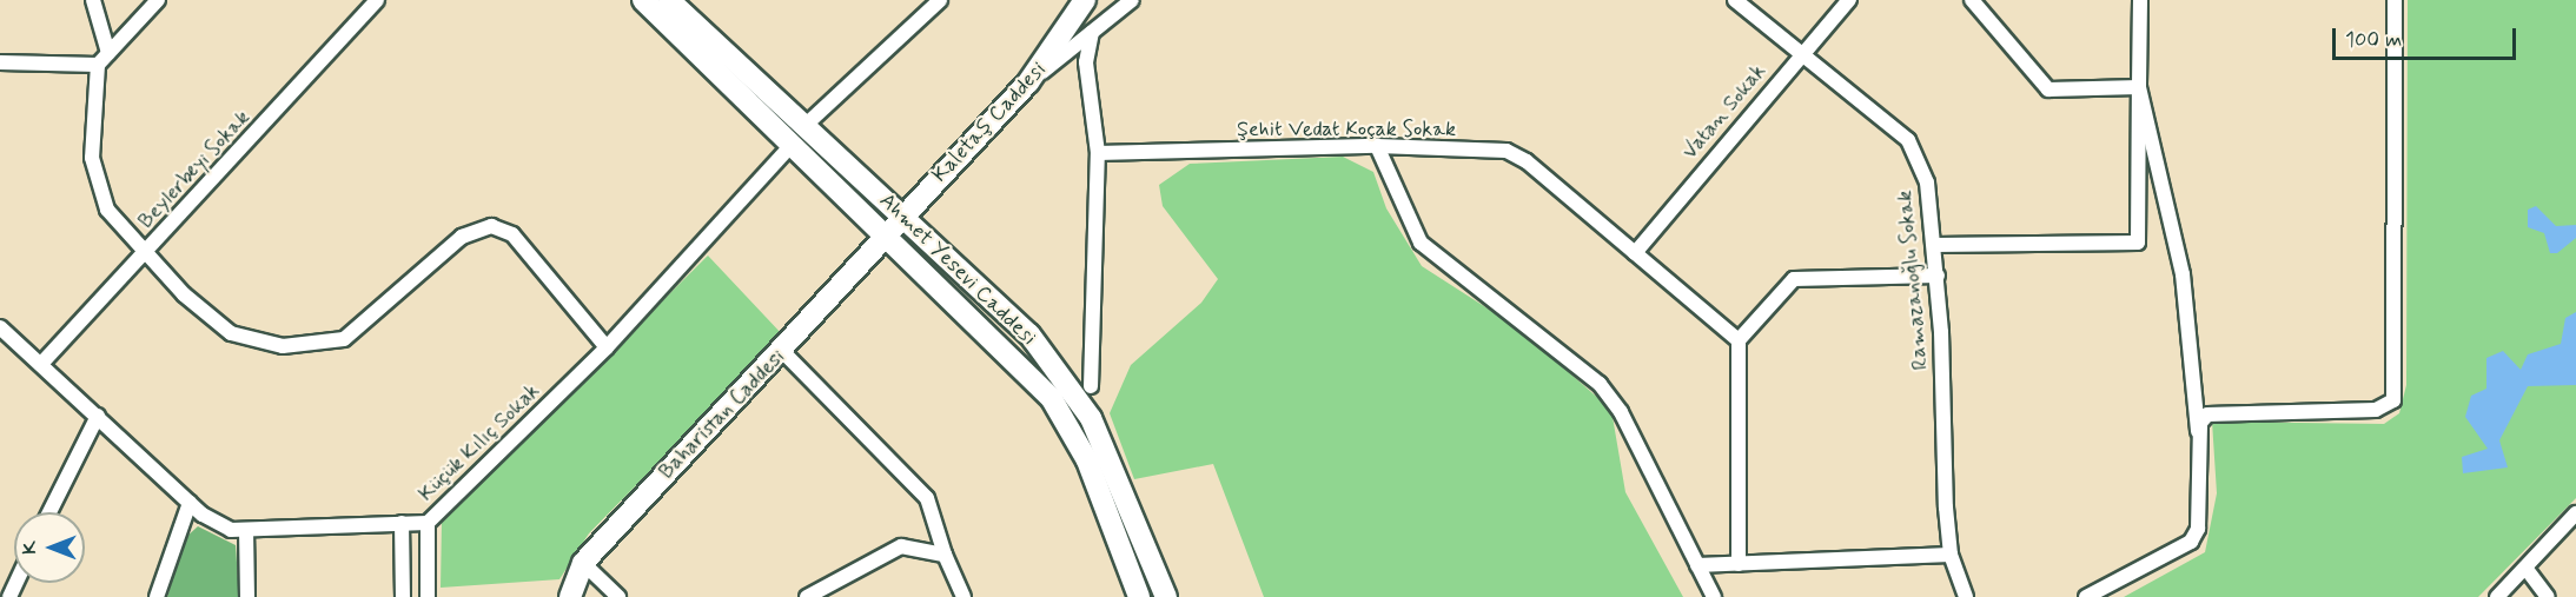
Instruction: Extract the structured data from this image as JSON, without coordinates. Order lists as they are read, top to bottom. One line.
{"streets":{"main road":["Kaletaş Caddesi","Ahmet Yesevi Caddesi","Baharistan Caddesi"],"street":["Vatan Sokak","Şehit Vedat Koçak Sokak","Beylerbeyi Sokak","Ramazanoğlu Sokak","Küçük Kılıç Sokak"]},"crossings":[["Vatan Sokak","Şehit Vedat Koçak Sokak"],["Vatan Sokak","Ramazanoğlu Sokak"],["Kaletaş Caddesi","Ahmet Yesevi Caddesi"],["Kaletaş Caddesi","Baharistan Caddesi"],["Beylerbeyi Sokak","Küçük Kılıç Sokak"],["Ahmet Yesevi Caddesi","Baharistan Caddesi"],["Ahmet Yesevi Caddesi","Küçük Kılıç Sokak"]],"scale_bar":"100 m","north":"left"}
